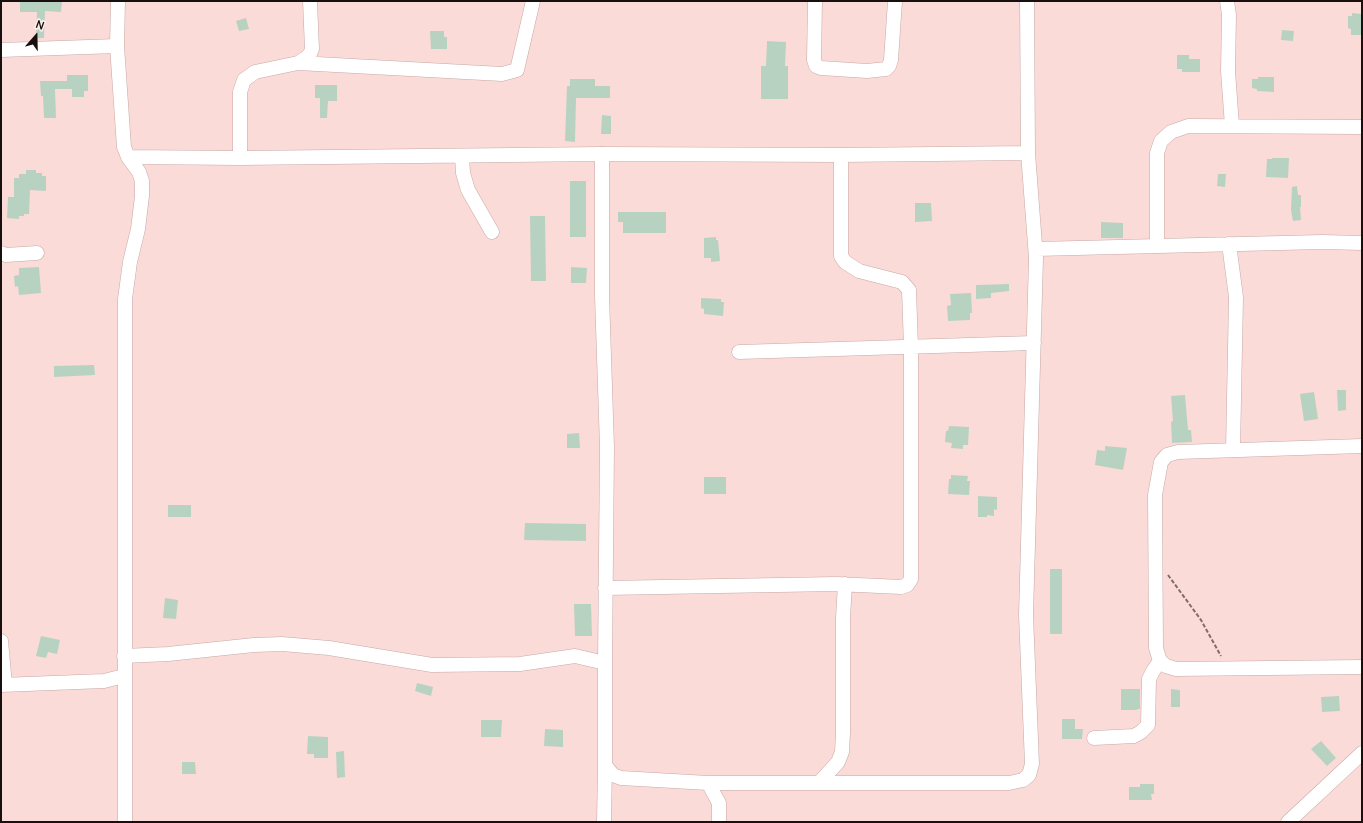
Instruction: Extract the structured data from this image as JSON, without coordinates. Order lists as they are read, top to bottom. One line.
{"north":"top"}
